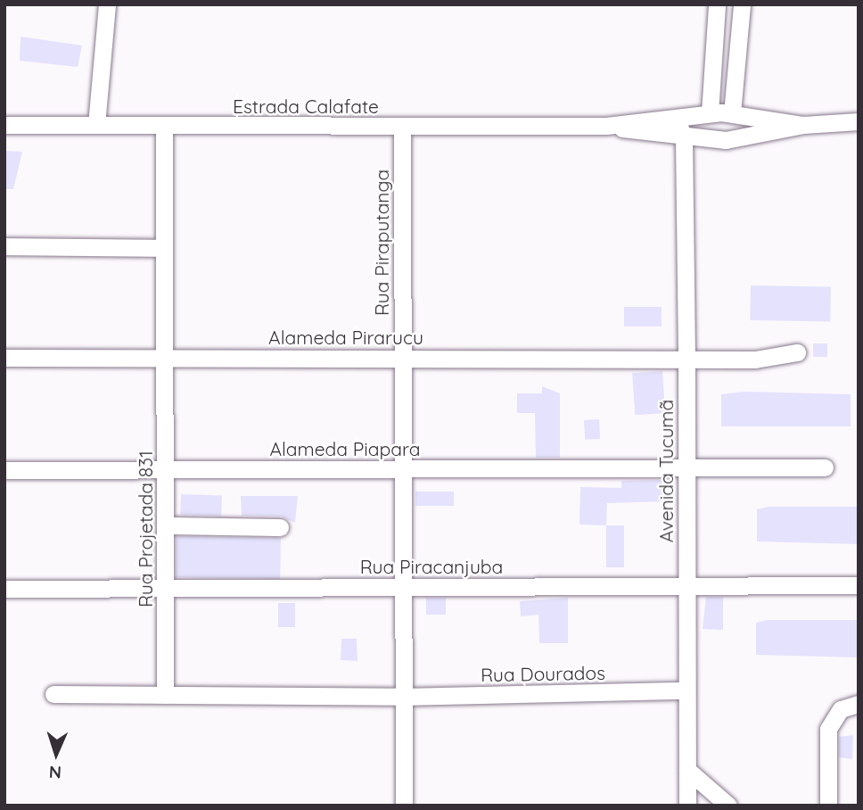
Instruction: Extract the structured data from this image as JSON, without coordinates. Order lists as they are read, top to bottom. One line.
{"streets":{"street":["Estrada Calafate","Rua Piraputanga","Alameda Pirarucu","Alameda Piapara","Avenida Tucumã","Rua Projetada 831","Rua Piracanjuba","Rua Dourados"]},"crossings":[["Estrada Calafate","Rua Piraputanga"],["Estrada Calafate","Avenida Tucumã"],["Estrada Calafate","Rua Projetada 831"],["Rua Piraputanga","Alameda Pirarucu"],["Rua Piraputanga","Alameda Piapara"],["Rua Piraputanga","Rua Piracanjuba"],["Rua Piraputanga","Rua Dourados"],["Alameda Pirarucu","Avenida Tucumã"],["Alameda Pirarucu","Rua Projetada 831"],["Alameda Piapara","Avenida Tucumã"],["Alameda Piapara","Rua Projetada 831"],["Avenida Tucumã","Rua Piracanjuba"],["Avenida Tucumã","Rua Dourados"],["Rua Projetada 831","Rua Piracanjuba"]],"north":"bottom"}
